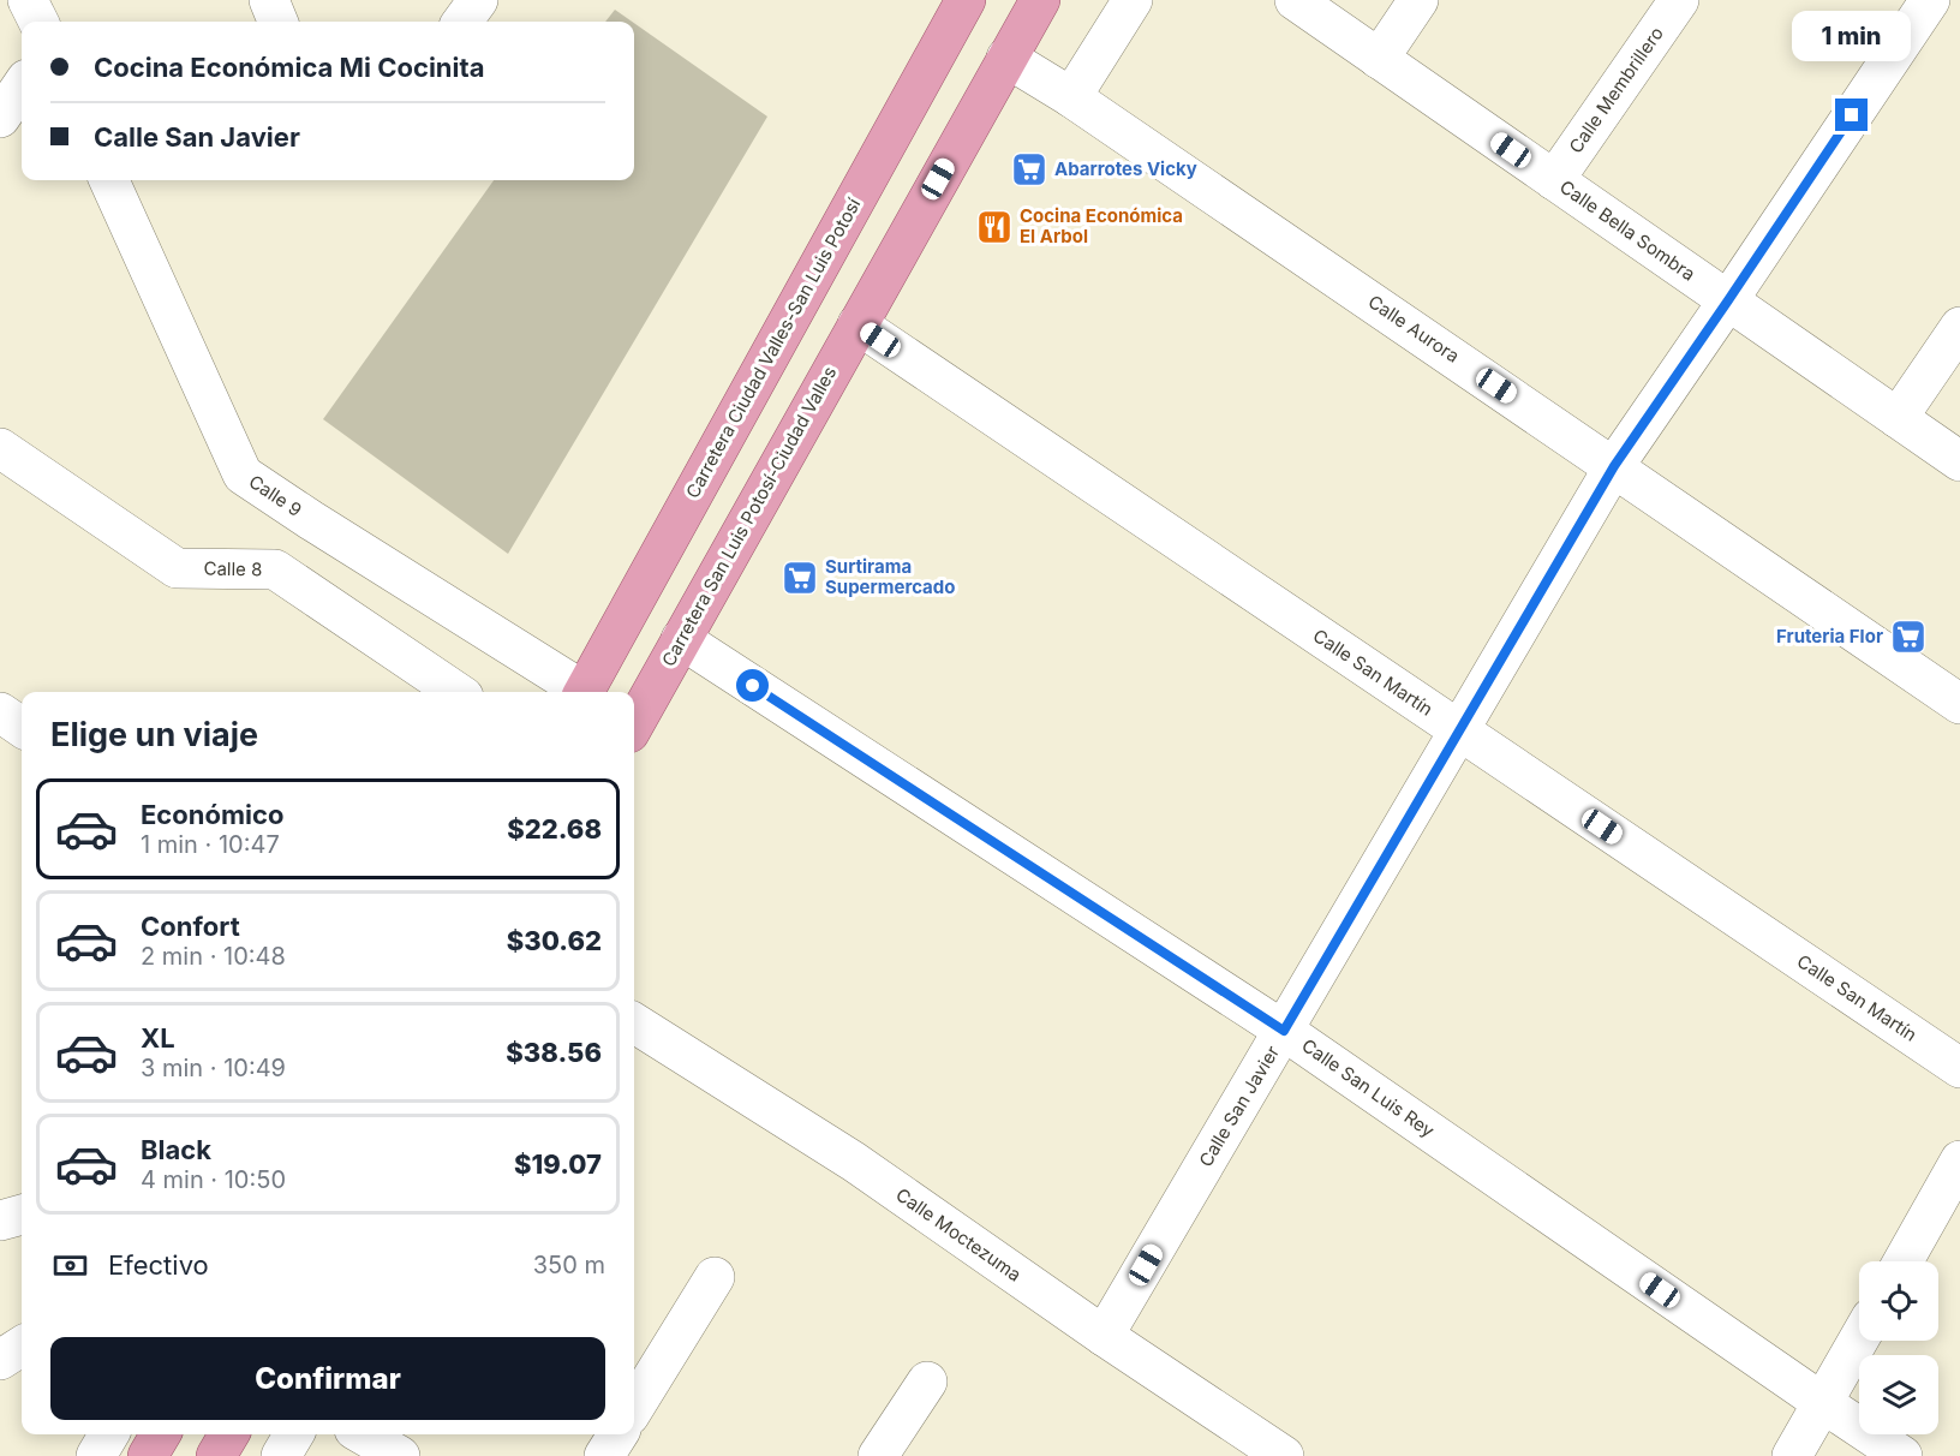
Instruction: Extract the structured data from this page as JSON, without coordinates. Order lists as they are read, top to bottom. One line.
{"streets":{"main road":["Carretera Ciudad Valles-San Luis Potosí","Carretera San Luis Potosí-Ciudad Valles"],"street":["Calle Membrillero","Calle Bella Sombra","Calle Aurora","Calle 9","Calle 8","Calle San Martín","Calle San Luis Rey","Calle San Javier","Calle Moctezuma"]},"crossings":[["Calle Membrillero","Calle Bella Sombra"],["Calle Bella Sombra","Calle San Javier"],["Calle Aurora","Carretera San Luis Potosí-Ciudad Valles"],["Calle Aurora","Calle San Javier"],["Carretera San Luis Potosí-Ciudad Valles","Calle San Martín"],["Carretera San Luis Potosí-Ciudad Valles","Calle San Luis Rey"],["Calle San Martín","Calle San Javier"],["Calle San Luis Rey","Calle San Javier"],["Calle San Javier","Calle Moctezuma"]],"places":{"supermarket":["Abarrotes Vicky","Surtirama Supermercado","Fruteria Flor"],"restaurant":["Cocina Económica El Arbol"]},"page":{"bubble":"1 min","banner":["Cocina Económica Mi Cocinita","Calle San Javier"],"heading":"Elige un viaje","list":[{"name":"Económico","note":"1 min · 10:47","value":"$22.68"},{"name":"Confort","note":"2 min · 10:48","value":"$30.62"},{"name":"XL","note":"3 min · 10:49","value":"$38.56"},{"name":"Black","note":"4 min · 10:50","value":"$19.07"}],"pay":["Efectivo","350 m"],"buttons":"Confirmar"}}
